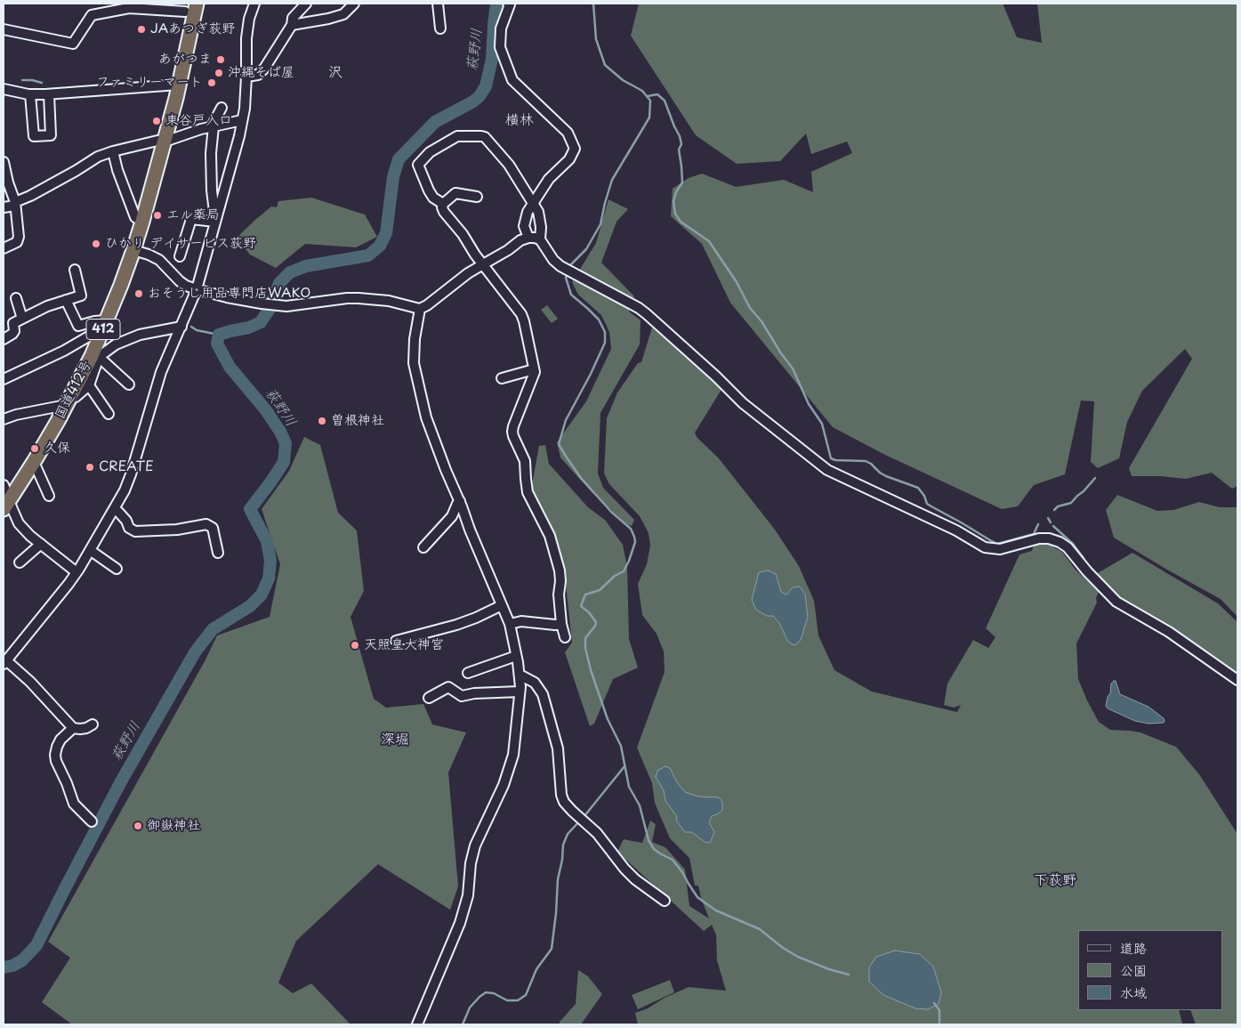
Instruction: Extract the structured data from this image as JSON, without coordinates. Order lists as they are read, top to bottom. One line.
{"streets":{"highway":["412","国道412号"]},"districts":["沢","横林","深堀","下荻野"],"water":["萩野川"],"places":["JAあつぎ荻野","あがつま","沖縄そば屋","ファミリーマート","東谷戸入口","エル薬局","ひかり デイサービス荻野","おそうじ用品専門店WAKO","曽根神社","久保","CREATE","天照皇大神宮","御嶽神社"],"legend":["道路","公園","水域"]}
